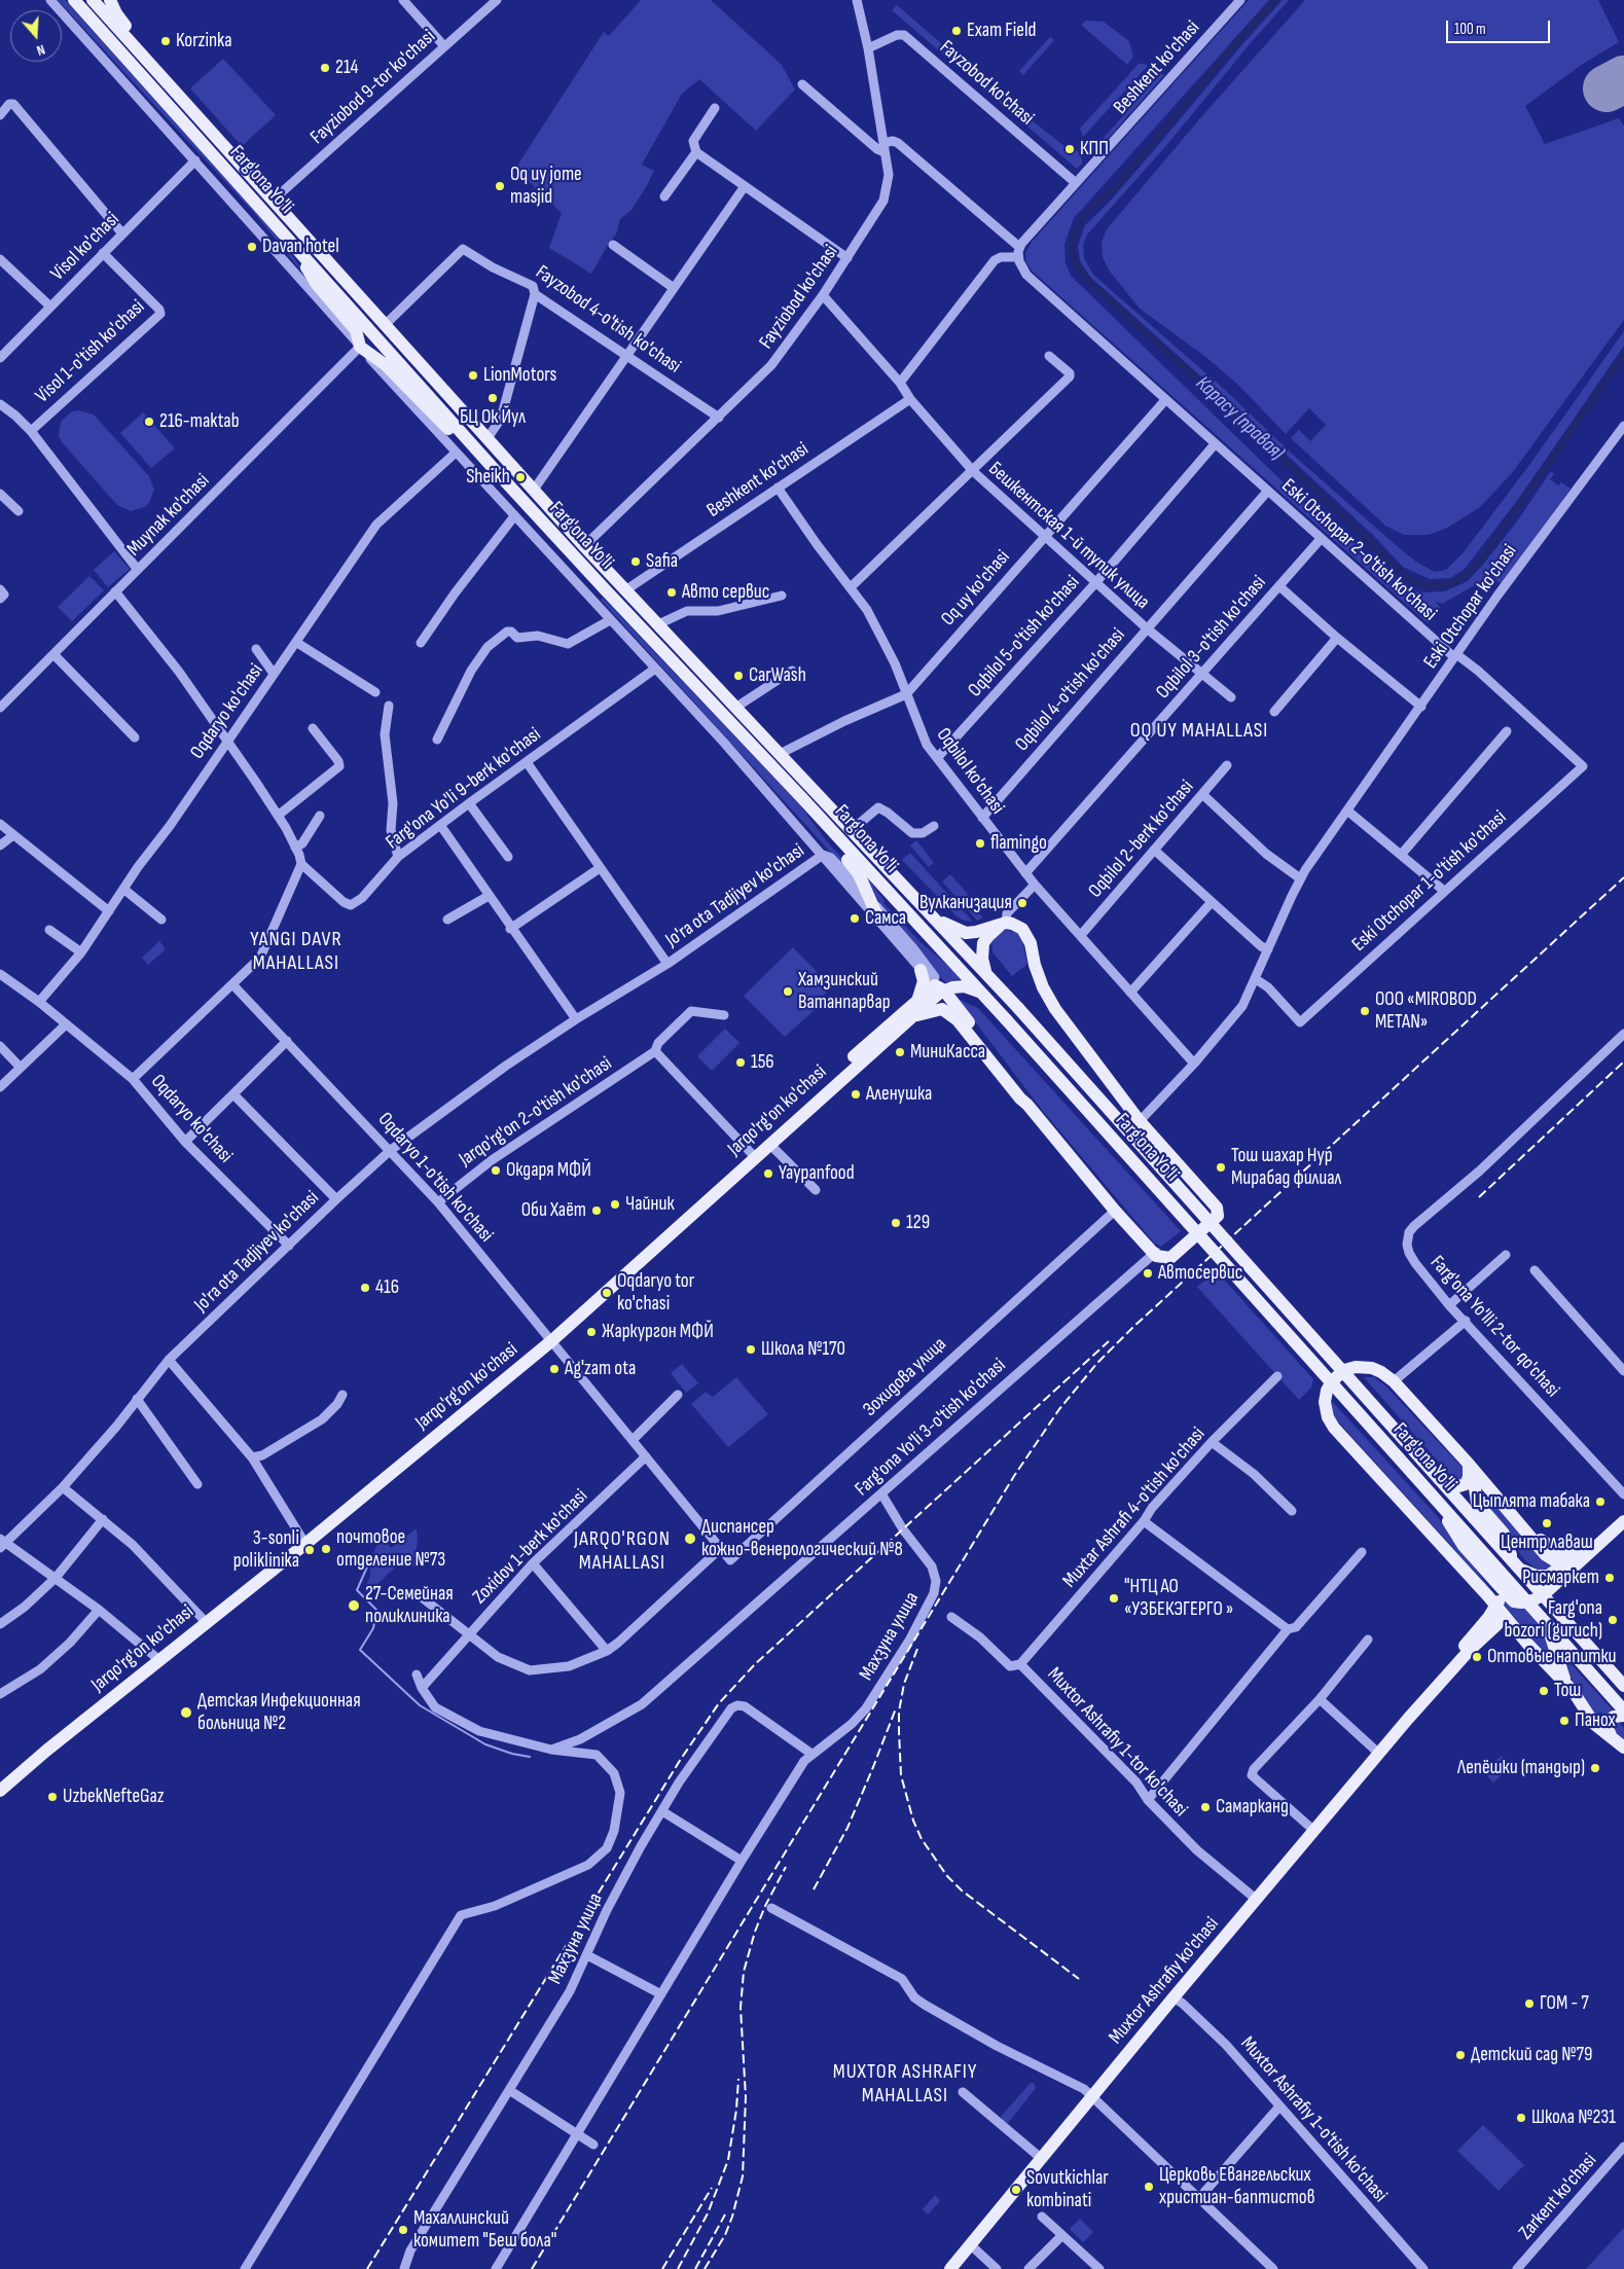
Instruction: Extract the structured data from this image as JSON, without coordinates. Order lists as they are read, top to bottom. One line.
{"streets":{"main road":["Farg'ona Yo'li","Jarqo'rg'on ko'chasi","Muxtor Ashrafiy ko'chasi"],"street":["Beshkent ko'chasi","Fayzobod ko'chasi","Fayziobod 9-tor ko'chasi","Visol ko'chasi","Fayziobod ko'chasi","Fayzobod 4-o'tish ko'chasi","Visol 1-o'tish ko'chasi","Muynak ko'chasi","Бешкентская 1-й тупик улица","Eski Otchopar 2-o'tish ko'chasi","Oq uy ko'chasi","Eski Otchopar ko'chasi","Oqbilol 5-o'tish ko'chasi","Oqbilol 3-o'tish ko'chasi","Oqbilol 4-o'tish ko'chasi","Oqdaryo ko'chasi","Oqbilol ko'chasi","Farg'ona Yo'li 9-berk ko'chasi","Oqbilol 2-berk ko'chasi","Eski Otchopar 1-o'tish ko'chasi","Jo'ra ota Tadjiyev ko'chasi","Jarqo'rg'on 2-o'tish ko'chasi","Oqdaryo 1-o'tish ko'chasi","Farg'ona Yo'lli 2-tor qo'chasi","Зохидова улица","Farg'ona Yo'li 3-o'tish ko'chasi","Muxtar Ashrafi 4-o'tish ko'chasi","Zoxidov 1-berk ko'chasi","Махзуна улица","Muxtor Ashrafiy 1-tor ko'chasi","Muxtor Ashrafiy 1-o'tish ko'chasi","Zarkent ko'chasi"]},"crossings":[["Beshkent ko'chasi","Fayzobod ko'chasi"],["Beshkent ko'chasi","Farg'ona Yo'li"],["Beshkent ko'chasi","Бешкентская 1-й тупик улица"],["Beshkent ko'chasi","Oqbilol ko'chasi"],["Fayzobod ko'chasi","Fayziobod ko'chasi"],["Fayziobod 9-tor ko'chasi","Farg'ona Yo'li"],["Farg'ona Yo'li","Visol ko'chasi"],["Farg'ona Yo'li","Fayziobod ko'chasi"],["Farg'ona Yo'li","Fayzobod 4-o'tish ko'chasi"],["Farg'ona Yo'li","Muynak ko'chasi"],["Farg'ona Yo'li","Oq uy ko'chasi"],["Farg'ona Yo'li","Oqdaryo ko'chasi"],["Farg'ona Yo'li","Farg'ona Yo'li 9-berk ko'chasi"],["Farg'ona Yo'li","Jo'ra ota Tadjiyev ko'chasi"],["Farg'ona Yo'li","Jarqo'rg'on ko'chasi"],["Visol ko'chasi","Visol 1-o'tish ko'chasi"],["Fayziobod ko'chasi","Fayzobod 4-o'tish ko'chasi"],["Fayziobod ko'chasi","Бешкентская 1-й тупик улица"],["Бешкентская 1-й тупик улица","Oq uy ko'chasi"],["Бешкентская 1-й тупик улица","Oqbilol 5-o'tish ko'chasi"],["Бешкентская 1-й тупик улица","Oqbilol 3-o'tish ko'chasi"],["Бешкентская 1-й тупик улица","Oqbilol 4-o'tish ko'chasi"],["Eski Otchopar 2-o'tish ko'chasi","Oq uy ko'chasi"],["Eski Otchopar 2-o'tish ko'chasi","Eski Otchopar ko'chasi"],["Eski Otchopar 2-o'tish ko'chasi","Oqbilol 5-o'tish ko'chasi"],["Eski Otchopar 2-o'tish ko'chasi","Oqbilol 3-o'tish ko'chasi"],["Eski Otchopar 2-o'tish ko'chasi","Oqbilol 4-o'tish ko'chasi"],["Eski Otchopar 2-o'tish ko'chasi","Eski Otchopar 1-o'tish ko'chasi"],["Oq uy ko'chasi","Oqbilol ko'chasi"],["Eski Otchopar ko'chasi","Oqbilol ko'chasi"],["Eski Otchopar ko'chasi","Eski Otchopar 1-o'tish ko'chasi"],["Oqbilol 5-o'tish ko'chasi","Oqbilol ko'chasi"],["Oqbilol 3-o'tish ko'chasi","Oqbilol ko'chasi"],["Oqbilol 4-o'tish ko'chasi","Oqbilol ko'chasi"],["Oqdaryo ko'chasi","Jo'ra ota Tadjiyev ko'chasi"],["Oqbilol ko'chasi","Oqbilol 2-berk ko'chasi"],["Farg'ona Yo'li 9-berk ko'chasi","Jo'ra ota Tadjiyev ko'chasi"],["Jo'ra ota Tadjiyev ko'chasi","Oqdaryo 1-o'tish ko'chasi"],["Jarqo'rg'on ko'chasi","Oqdaryo 1-o'tish ko'chasi"],["Jarqo'rg'on 2-o'tish ko'chasi","Oqdaryo 1-o'tish ko'chasi"],["Farg'ona Yo'li 3-o'tish ko'chasi","Махзуна улица"],["Muxtar Ashrafi 4-o'tish ko'chasi","Muxtor Ashrafiy 1-tor ko'chasi"],["Zoxidov 1-berk ko'chasi","Махзуна улица"],["Muxtor Ashrafiy 1-tor ko'chasi","Muxtor Ashrafiy ko'chasi"],["Muxtor Ashrafiy ko'chasi","Muxtor Ashrafiy 1-o'tish ko'chasi"]],"districts":["OQ UY MAHALLASI","YANGI DAVR MAHALLASI","JARQO'RGON MAHALLASI","MUXTOR ASHRAFIY MAHALLASI"],"water":["Карасу (правая)"],"places":["Exam Field","Korzinka","214","КПП","Oq uy jome masjid","Davan hotel","LionMotors","БЦ Ок Йул","216-maktab","Sheikh","Safia","Авто сервис","CarWash","flamingo","Вулканизация","Самса","Хамзинский Ватанпарвар","ООО «MIROBOD METAN»","МиниКасса","156","Аленушка","Тош шахар Нур Мирабад филиал","Окдаря МФЙ","Yaypanfood","Чайник","Оби Хаёт","129","Автосервис","416","Oqdaryo tor ko'chasi","Жаркургон МФЙ","Школа №170","Ag'zam ota","Цыплята табака","Центр лаваш","Диспансер кожно-венерологический №8","почтовое отделение №73","3-sonli poliklinika","Рисмаркет","\"НТЦ АО «УЗБЕКЭГЕРГО »","27-Семейная поликлиника","Farg'ona bozori (guruch)","Оптовые напитки","Тош","Детская Инфекционная больница №2","Панох","Лепёшки (тандыр)","UzbekNefteGaz","Самарканд","ГОМ - 7","Детский сад №79","Школа №231","Церковь Евангельских христиан-баптистов","Sovutkichlar kombinati","Махаллинский комитет \"Беш бола\""],"scale_bar":"100 m","north":"bottom"}
